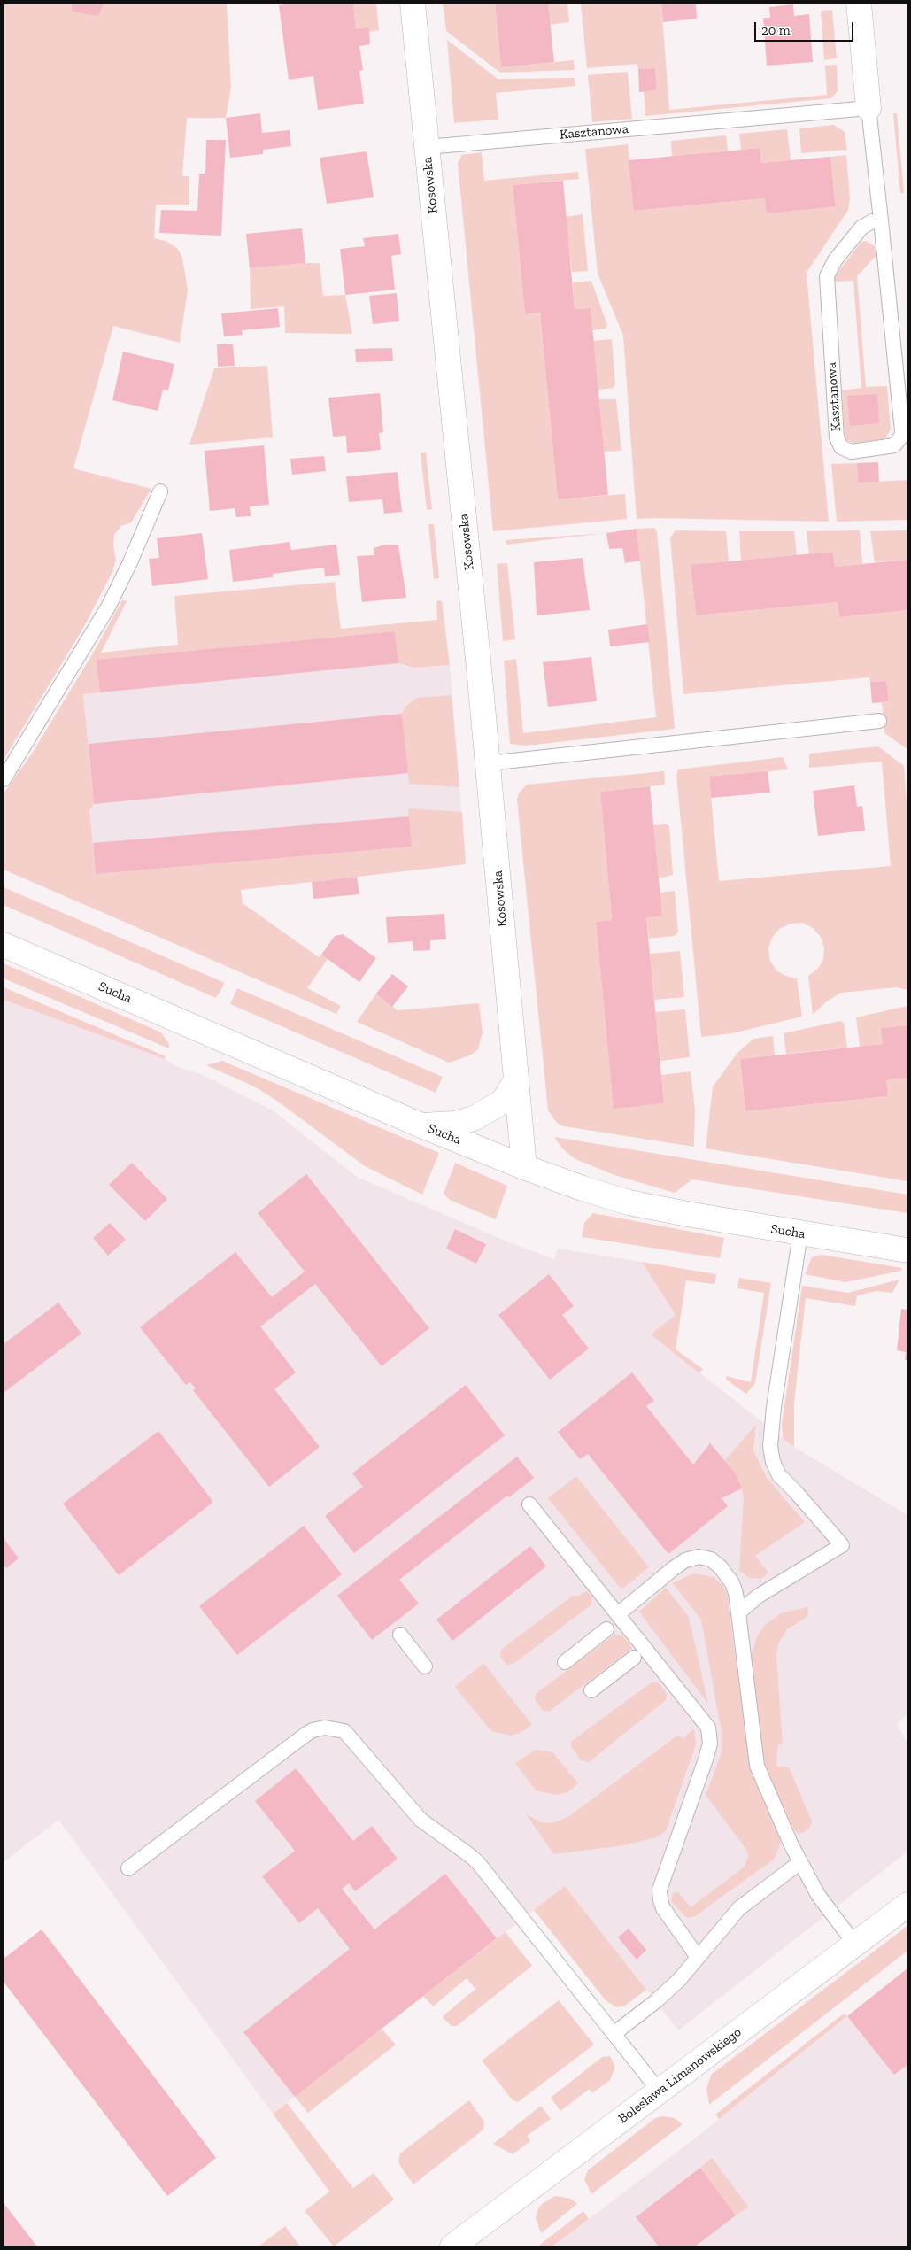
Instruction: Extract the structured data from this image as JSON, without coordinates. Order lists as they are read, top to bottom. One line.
{"streets":{"street":["Kasztanowa","Kosowska","Sucha","Bolesława Limanowskiego"]},"crossings":[["Kasztanowa","Kosowska"],["Kosowska","Sucha"]],"scale_bar":"20 m"}
